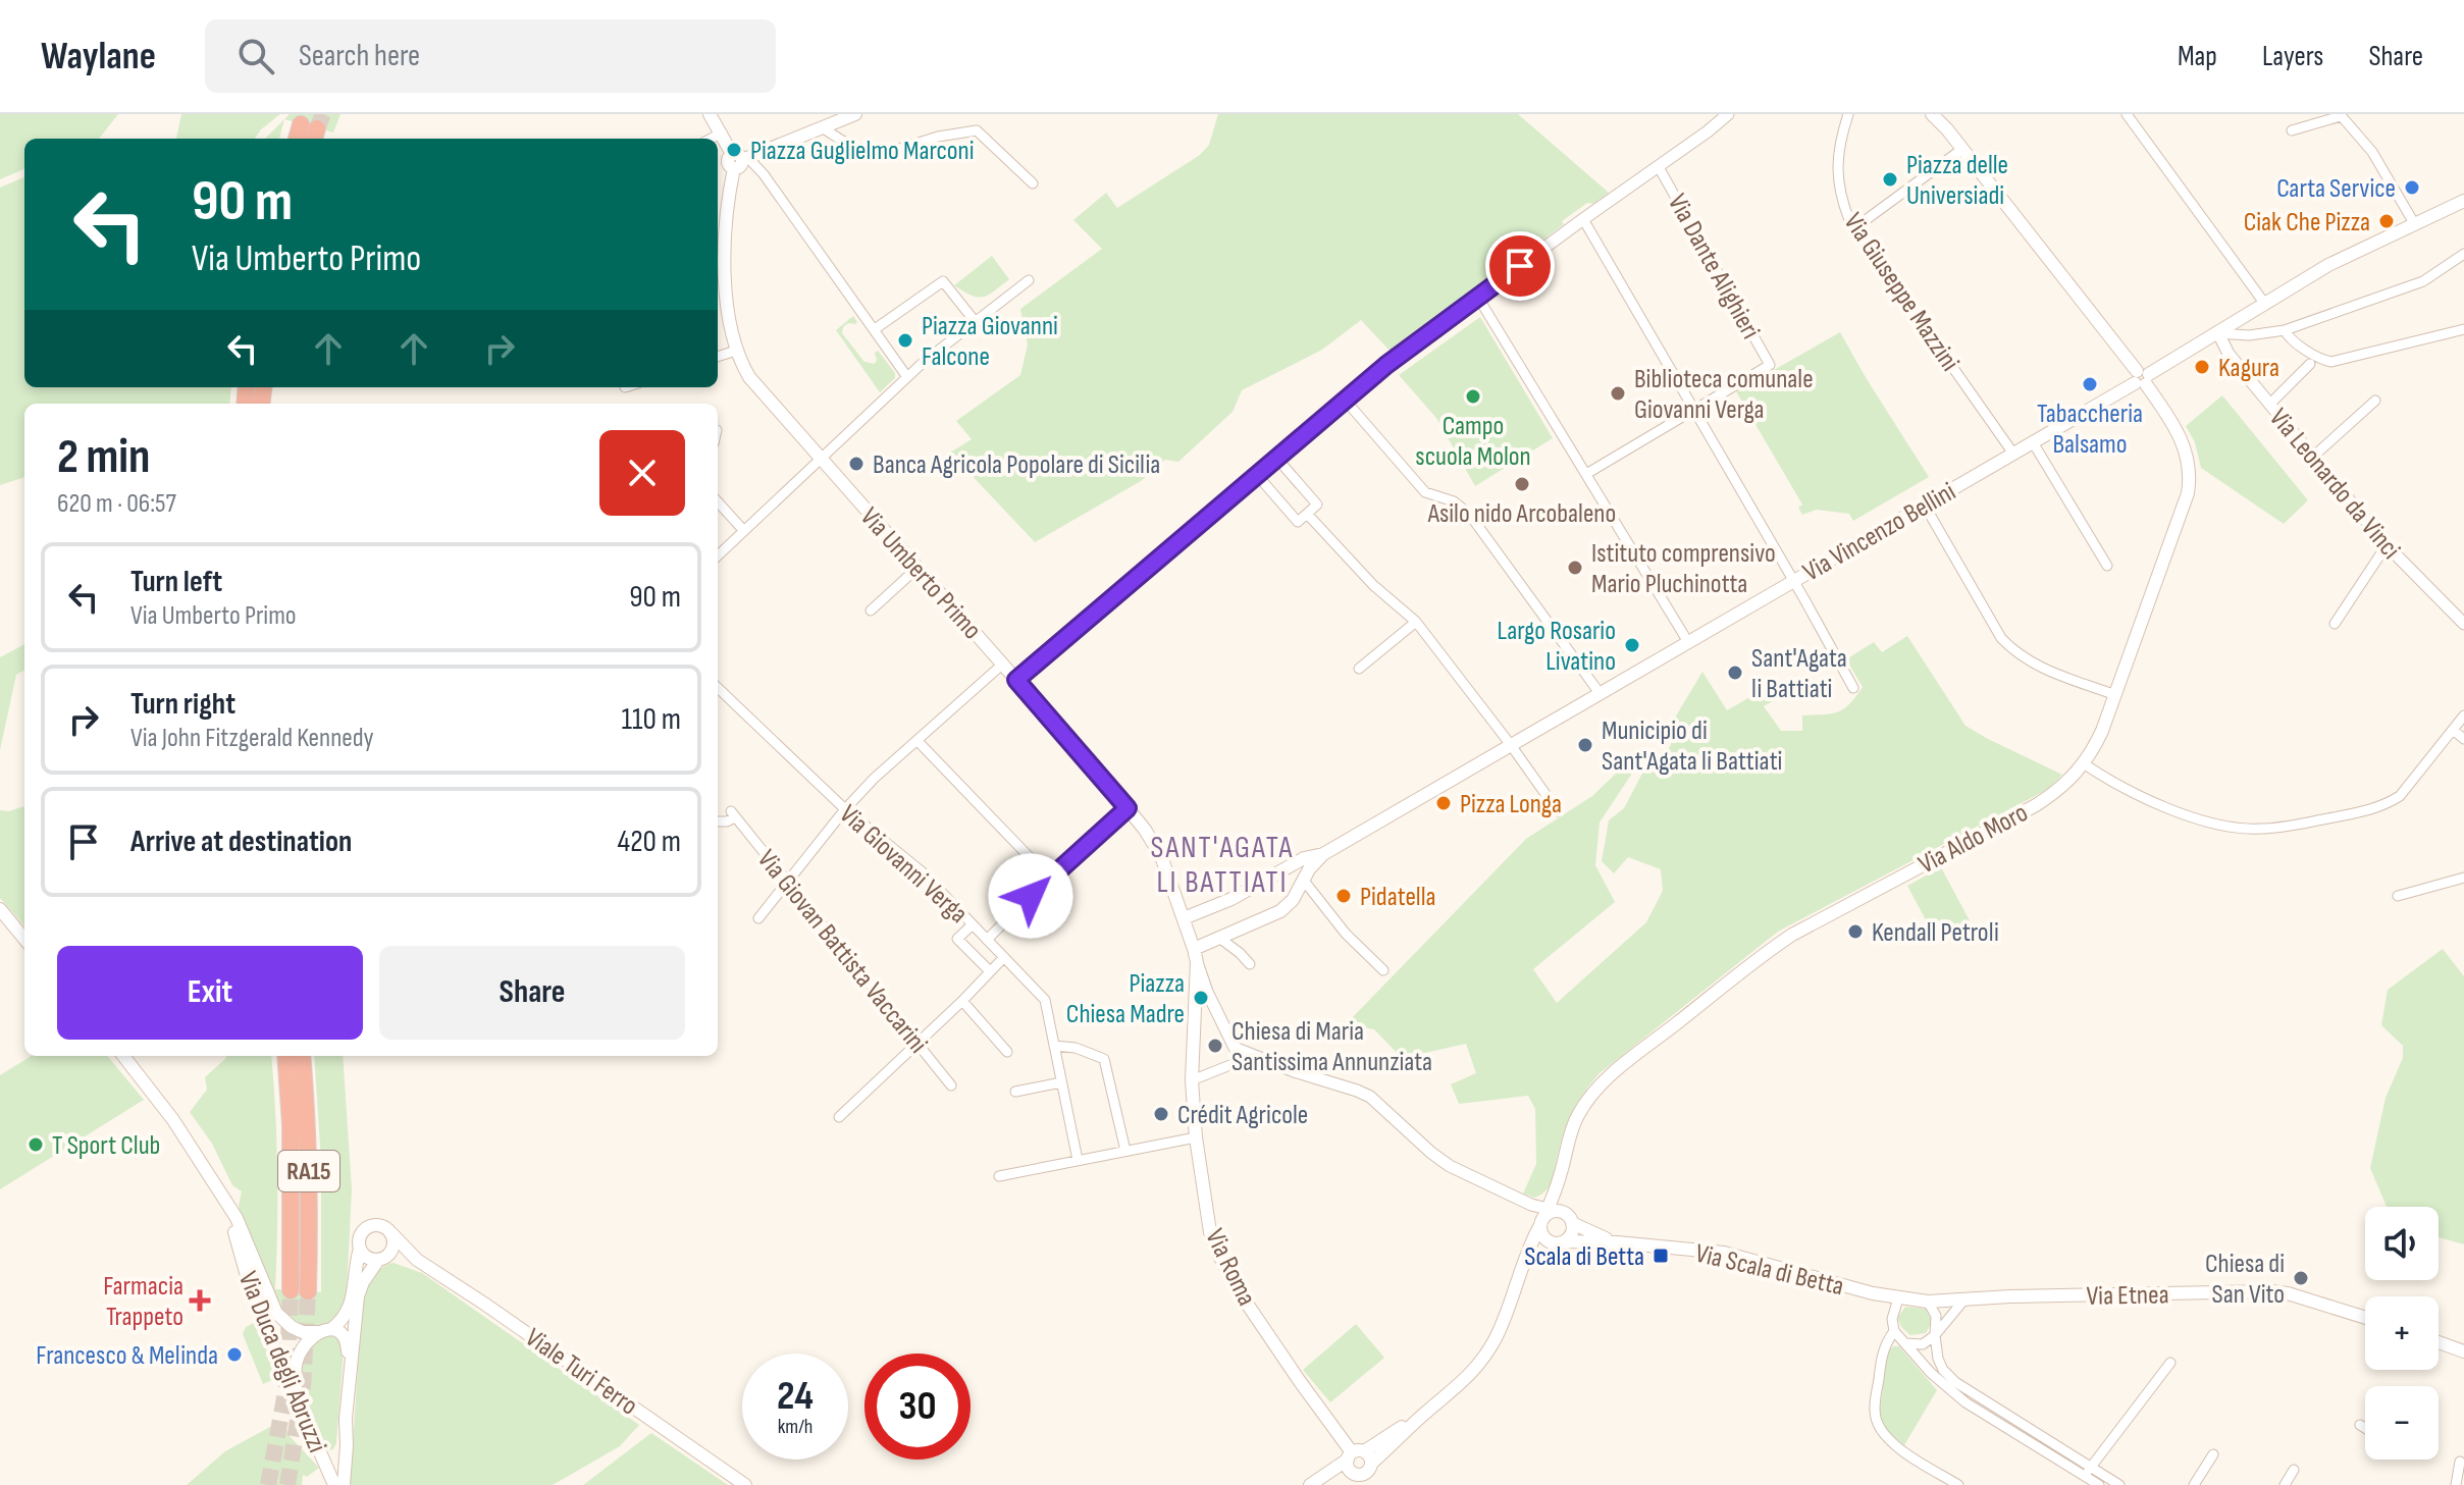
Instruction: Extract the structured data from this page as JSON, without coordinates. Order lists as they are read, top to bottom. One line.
{"streets":{"highway":["RA15"],"main road":["Via Vincenzo Bellini","Via Umberto Primo","Via Aldo Moro","Via Roma","Via Scala di Betta","Via Etnea","Via Duca degli Abruzzi","Viale Turi Ferro"],"street":["Via Dante Alighieri","Via Giuseppe Mazzini","Via Leonardo da Vinci","Via Giovanni Verga","Via Giovan Battista Vaccarini"]},"crossings":[["Via Giuseppe Mazzini","Via Vincenzo Bellini"],["Via Leonardo da Vinci","Via Vincenzo Bellini"],["Via Vincenzo Bellini","Via Aldo Moro"],["Via Umberto Primo","Via Roma"],["Via Scala di Betta","Via Etnea"]],"districts":["SANT'AGATA LI BATTIATI"],"places":{"other":["Piazza Guglielmo Marconi","Piazza delle Universiadi","Carta Service","Ciak Che Pizza","Piazza Giovanni Falcone","Kagura","Tabaccheria Balsamo","Biblioteca comunale Giovanni Verga","Campo scuola Molon","Banca Agricola Popolare di Sicilia","Asilo nido Arcobaleno","Istituto comprensivo Mario Pluchinotta","Largo Rosario Livatino","Sant'Agata li Battiati","Municipio di Sant'Agata li Battiati","Pizza Longa","Pidatella","Kendall Petroli","Piazza Chiesa Madre","Chiesa di Maria Santissima Annunziata","Crédit Agricole","T Sport Club","Chiesa di San Vito","Francesco & Melinda"],"transit":["Scala di Betta"],"health":["Farmacia Trappeto"]},"page":{"header":"Waylane","search":"Search here","nav":["Map","Layers","Share"],"turn":["90 m","Via Umberto Primo"],"heading":["2 min","620 m · 06:57"],"list":[{"name":"Turn left","note":"Via Umberto Primo","value":"90 m"},{"name":"Turn right","note":"Via John Fitzgerald Kennedy","value":"110 m"},{"name":"Arrive at destination","value":"420 m"}],"buttons":["Exit","Share"],"map_buttons":["+","−"],"speed":"24 km/h","limit":"30"}}
